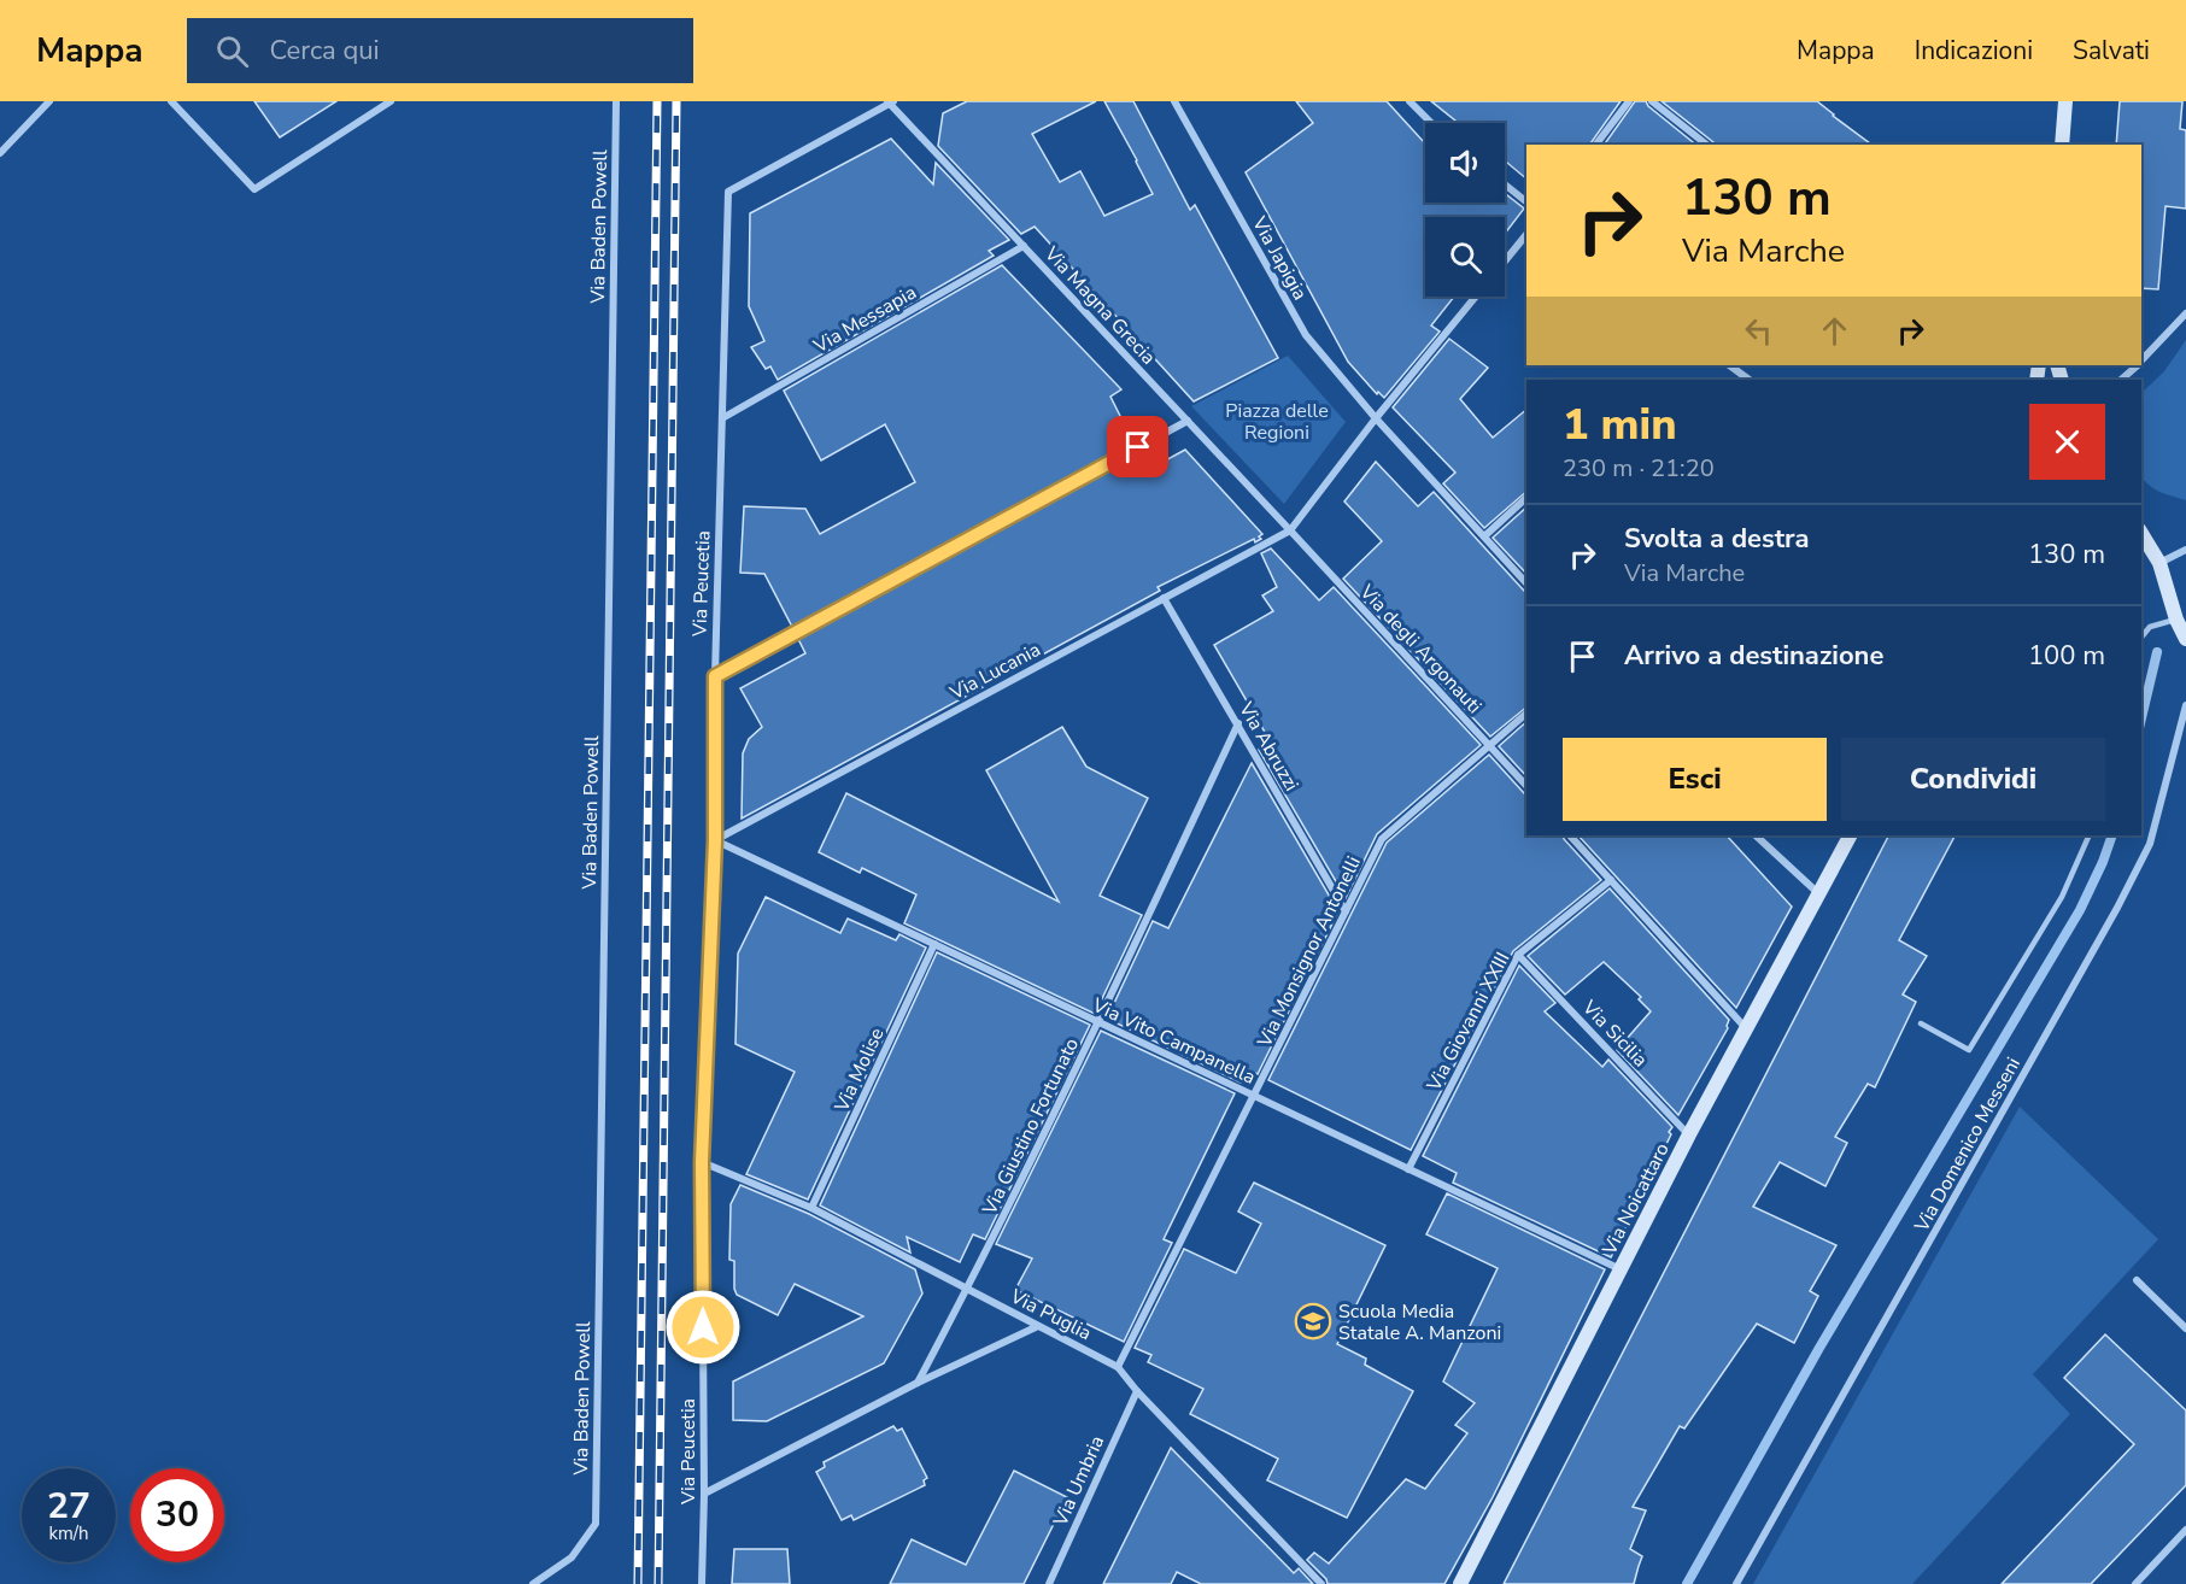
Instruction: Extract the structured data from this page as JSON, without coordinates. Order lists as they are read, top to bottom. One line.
{"streets":{"street":["Via Baden Powell","Via Japigia","Via Magna Grecia","Via Messapia","Via Peucetia","Via degli Argonauti","Via Lucania","Via Abruzzi","Via Monsignor Antonelli","Via Giovanni XXIII","Via Sicilia","Via Vito Campanella","Via Molise","Via Giustino Fortunato","Via Domenico Messeni","Via Noicattaro","Via Puglia","Via Umbria"]},"crossings":[["Via Magna Grecia","Via Messapia"],["Via Magna Grecia","Via Peucetia"],["Via Magna Grecia","Via degli Argonauti"],["Via Magna Grecia","Via Lucania"],["Via Messapia","Via Peucetia"],["Via Peucetia","Via Lucania"],["Via Peucetia","Via Vito Campanella"],["Via Peucetia","Via Puglia"],["Via degli Argonauti","Via Lucania"],["Via degli Argonauti","Via Monsignor Antonelli"],["Via Lucania","Via Abruzzi"],["Via Lucania","Via Vito Campanella"],["Via Abruzzi","Via Monsignor Antonelli"],["Via Abruzzi","Via Giustino Fortunato"],["Via Monsignor Antonelli","Via Vito Campanella"],["Via Monsignor Antonelli","Via Puglia"],["Via Giovanni XXIII","Via Sicilia"],["Via Giovanni XXIII","Via Vito Campanella"],["Via Sicilia","Via Noicattaro"],["Via Vito Campanella","Via Molise"],["Via Vito Campanella","Via Giustino Fortunato"],["Via Vito Campanella","Via Noicattaro"],["Via Molise","Via Puglia"],["Via Giustino Fortunato","Via Puglia"],["Via Puglia","Via Umbria"]],"parks":["Piazza delle Regioni"],"places":{"school or university":["Scuola Media Statale A. Manzoni"]},"page":{"header":"Mappa","search":"Cerca qui","nav":["Mappa","Indicazioni","Salvati"],"turn":["130 m","Via Marche"],"heading":["1 min","230 m · 21:20"],"list":[{"name":"Svolta a destra","note":"Via Marche","value":"130 m"},{"name":"Arrivo a destinazione","value":"100 m"}],"buttons":["Esci","Condividi"],"speed":"27 km/h","limit":"30"}}
